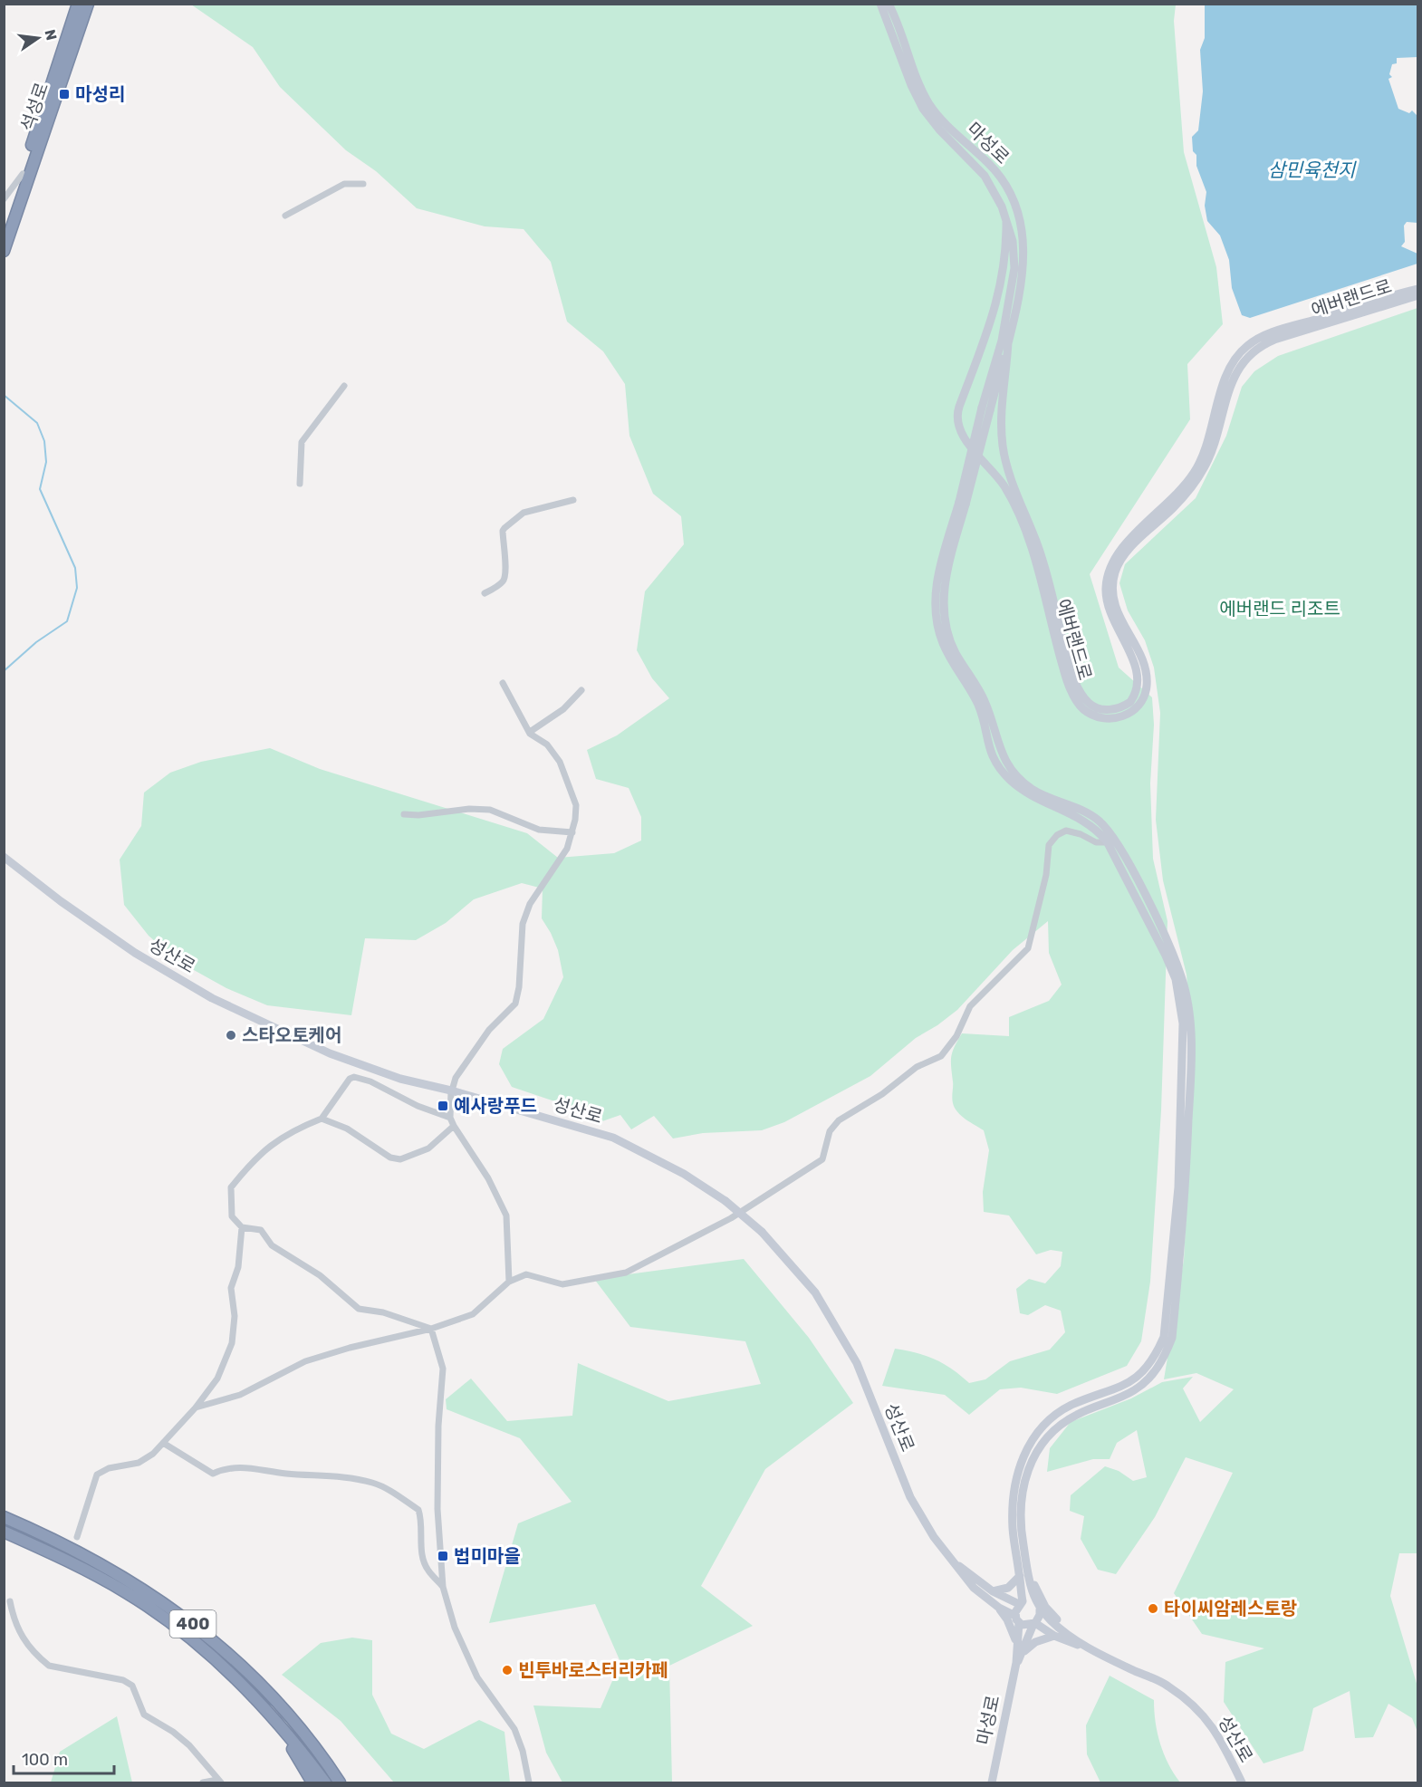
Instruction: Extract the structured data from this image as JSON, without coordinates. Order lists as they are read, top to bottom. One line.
{"streets":{"highway":["석성로","400"],"street":["마성로","에버랜드로","성산로"]},"crossings":[["마성로","에버랜드로"]],"water":["삼민육천지"],"parks":["에버랜드 리조트"],"places":{"transit":["마성리","예사랑푸드","법미마을"],"other":["스타오토케어","타이씨암레스토랑","빈투바로스터리카페"]},"scale_bar":"100 m","north":"right"}
